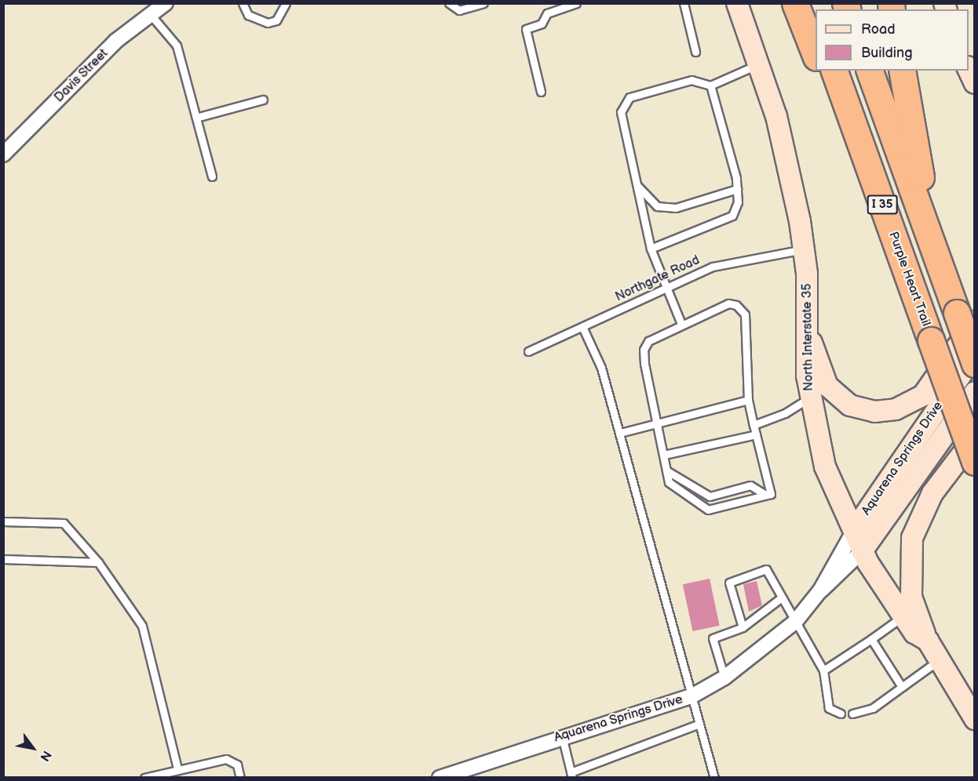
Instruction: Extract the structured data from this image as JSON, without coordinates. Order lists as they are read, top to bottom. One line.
{"streets":{"highway":["I 35","Purple Heart Trail"],"main road":["North Interstate 35","Aquarena Springs Drive"],"street":["Davis Street"],"lane":["Northgate Road"]},"crossings":[["Northgate Road","North Interstate 35"],["North Interstate 35","Aquarena Springs Drive"]],"legend":["Road","Building"],"north":"bottom right"}
